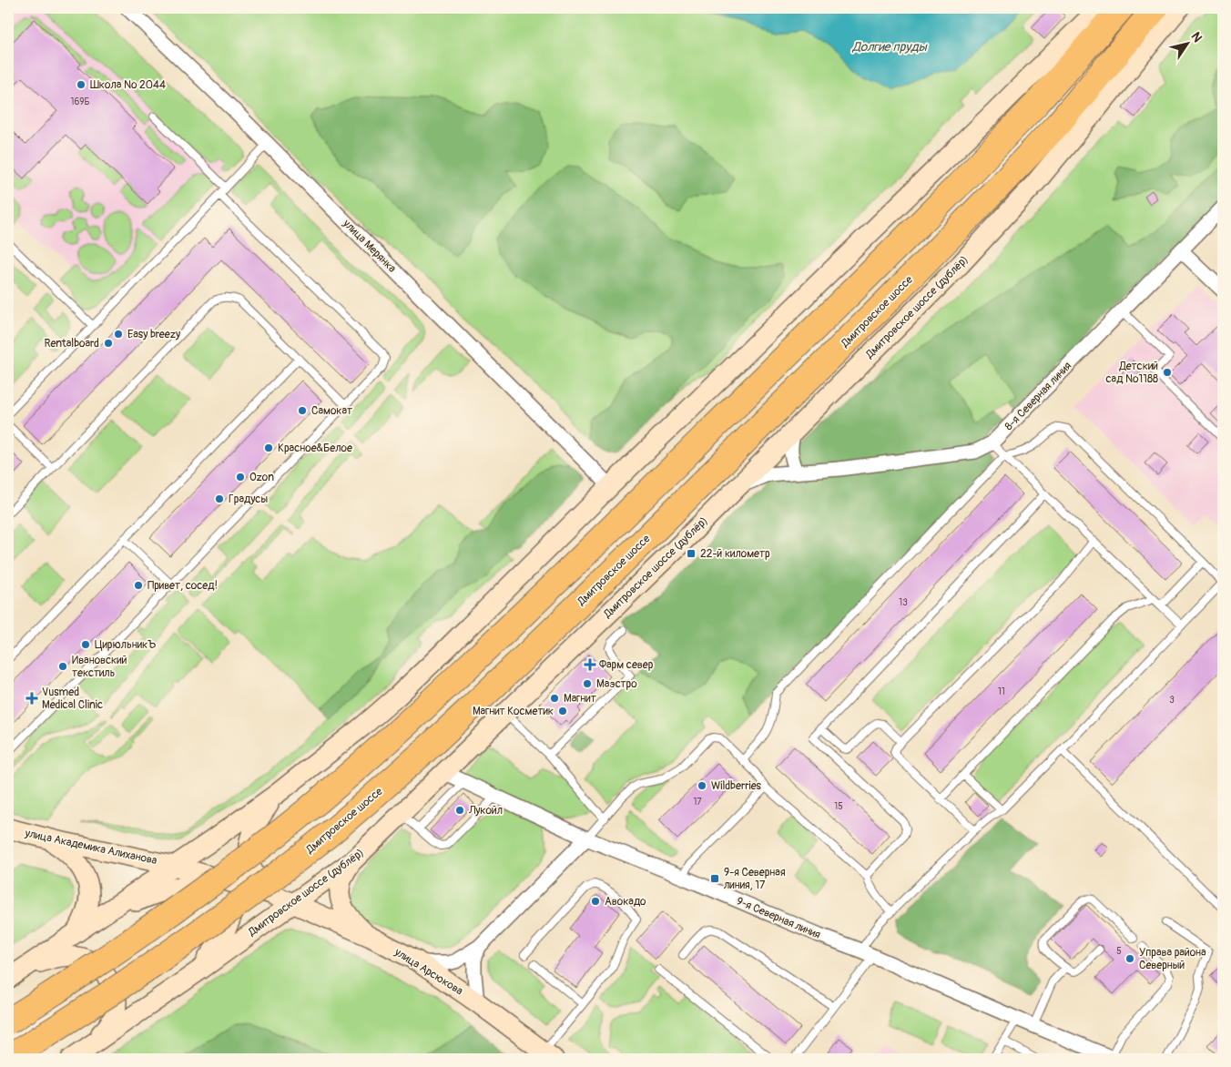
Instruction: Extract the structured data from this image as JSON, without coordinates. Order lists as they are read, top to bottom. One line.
{"streets":{"highway":["Дмитровское шоссе"],"street":["улица Мерянка","Дмитровское шоссе (дублёр)","8-я Северная линия","улица Академика Алиханова","9-я Северная линия","улица Арсюкова"]},"crossings":[["Дмитровское шоссе (дублёр)","8-я Северная линия"],["Дмитровское шоссе (дублёр)","9-я Северная линия"],["Дмитровское шоссе (дублёр)","улица Арсюкова"],["улица Академика Алиханова","улица Арсюкова"]],"water":["Долгие пруды"],"places":{"other":["Школа № 2044","Easy breezy","Rentalboard","Детский сад №1188","Самокат","Красное&Белое","Ozon","Градусы","Привет, сосед!","ЦирюльникЪ","Ивановский текстиль","Маэстро","Магнит","Магнит Косметик","Wildberries","Лукойл","Авокадо","Управа района Северный"],"transit":["22-й километр","9-я Северная линия, 17"],"health":["Фарм север","Vusmed Medical Clinic"]},"house_numbers":["169Б","13","11","3","17","15","5"],"north":"top right"}
